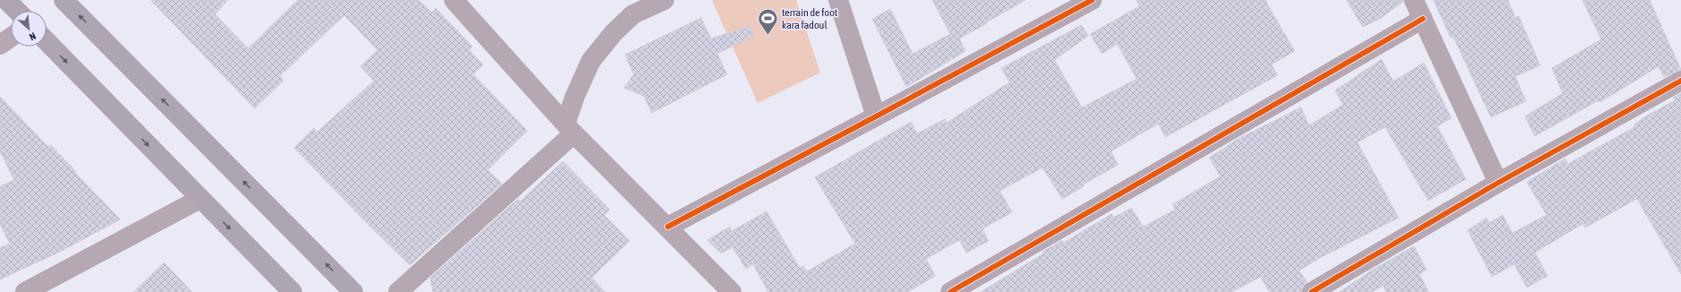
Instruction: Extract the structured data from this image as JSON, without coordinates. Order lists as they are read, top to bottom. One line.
{"places":{"sports":["terrain de foot kara fadoul"]},"north":"bottom right"}
